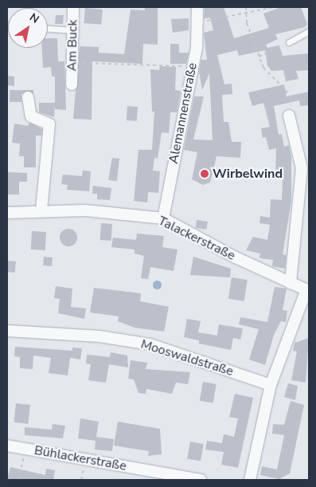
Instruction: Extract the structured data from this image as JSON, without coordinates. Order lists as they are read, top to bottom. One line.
{"streets":{"street":["Am Buck","Alemannenstraße","Talackerstraße","Mooswaldstraße","Bühlackerstraße"]},"crossings":[["Alemannenstraße","Talackerstraße"]],"places":["Wirbelwind"],"north":"top right"}
